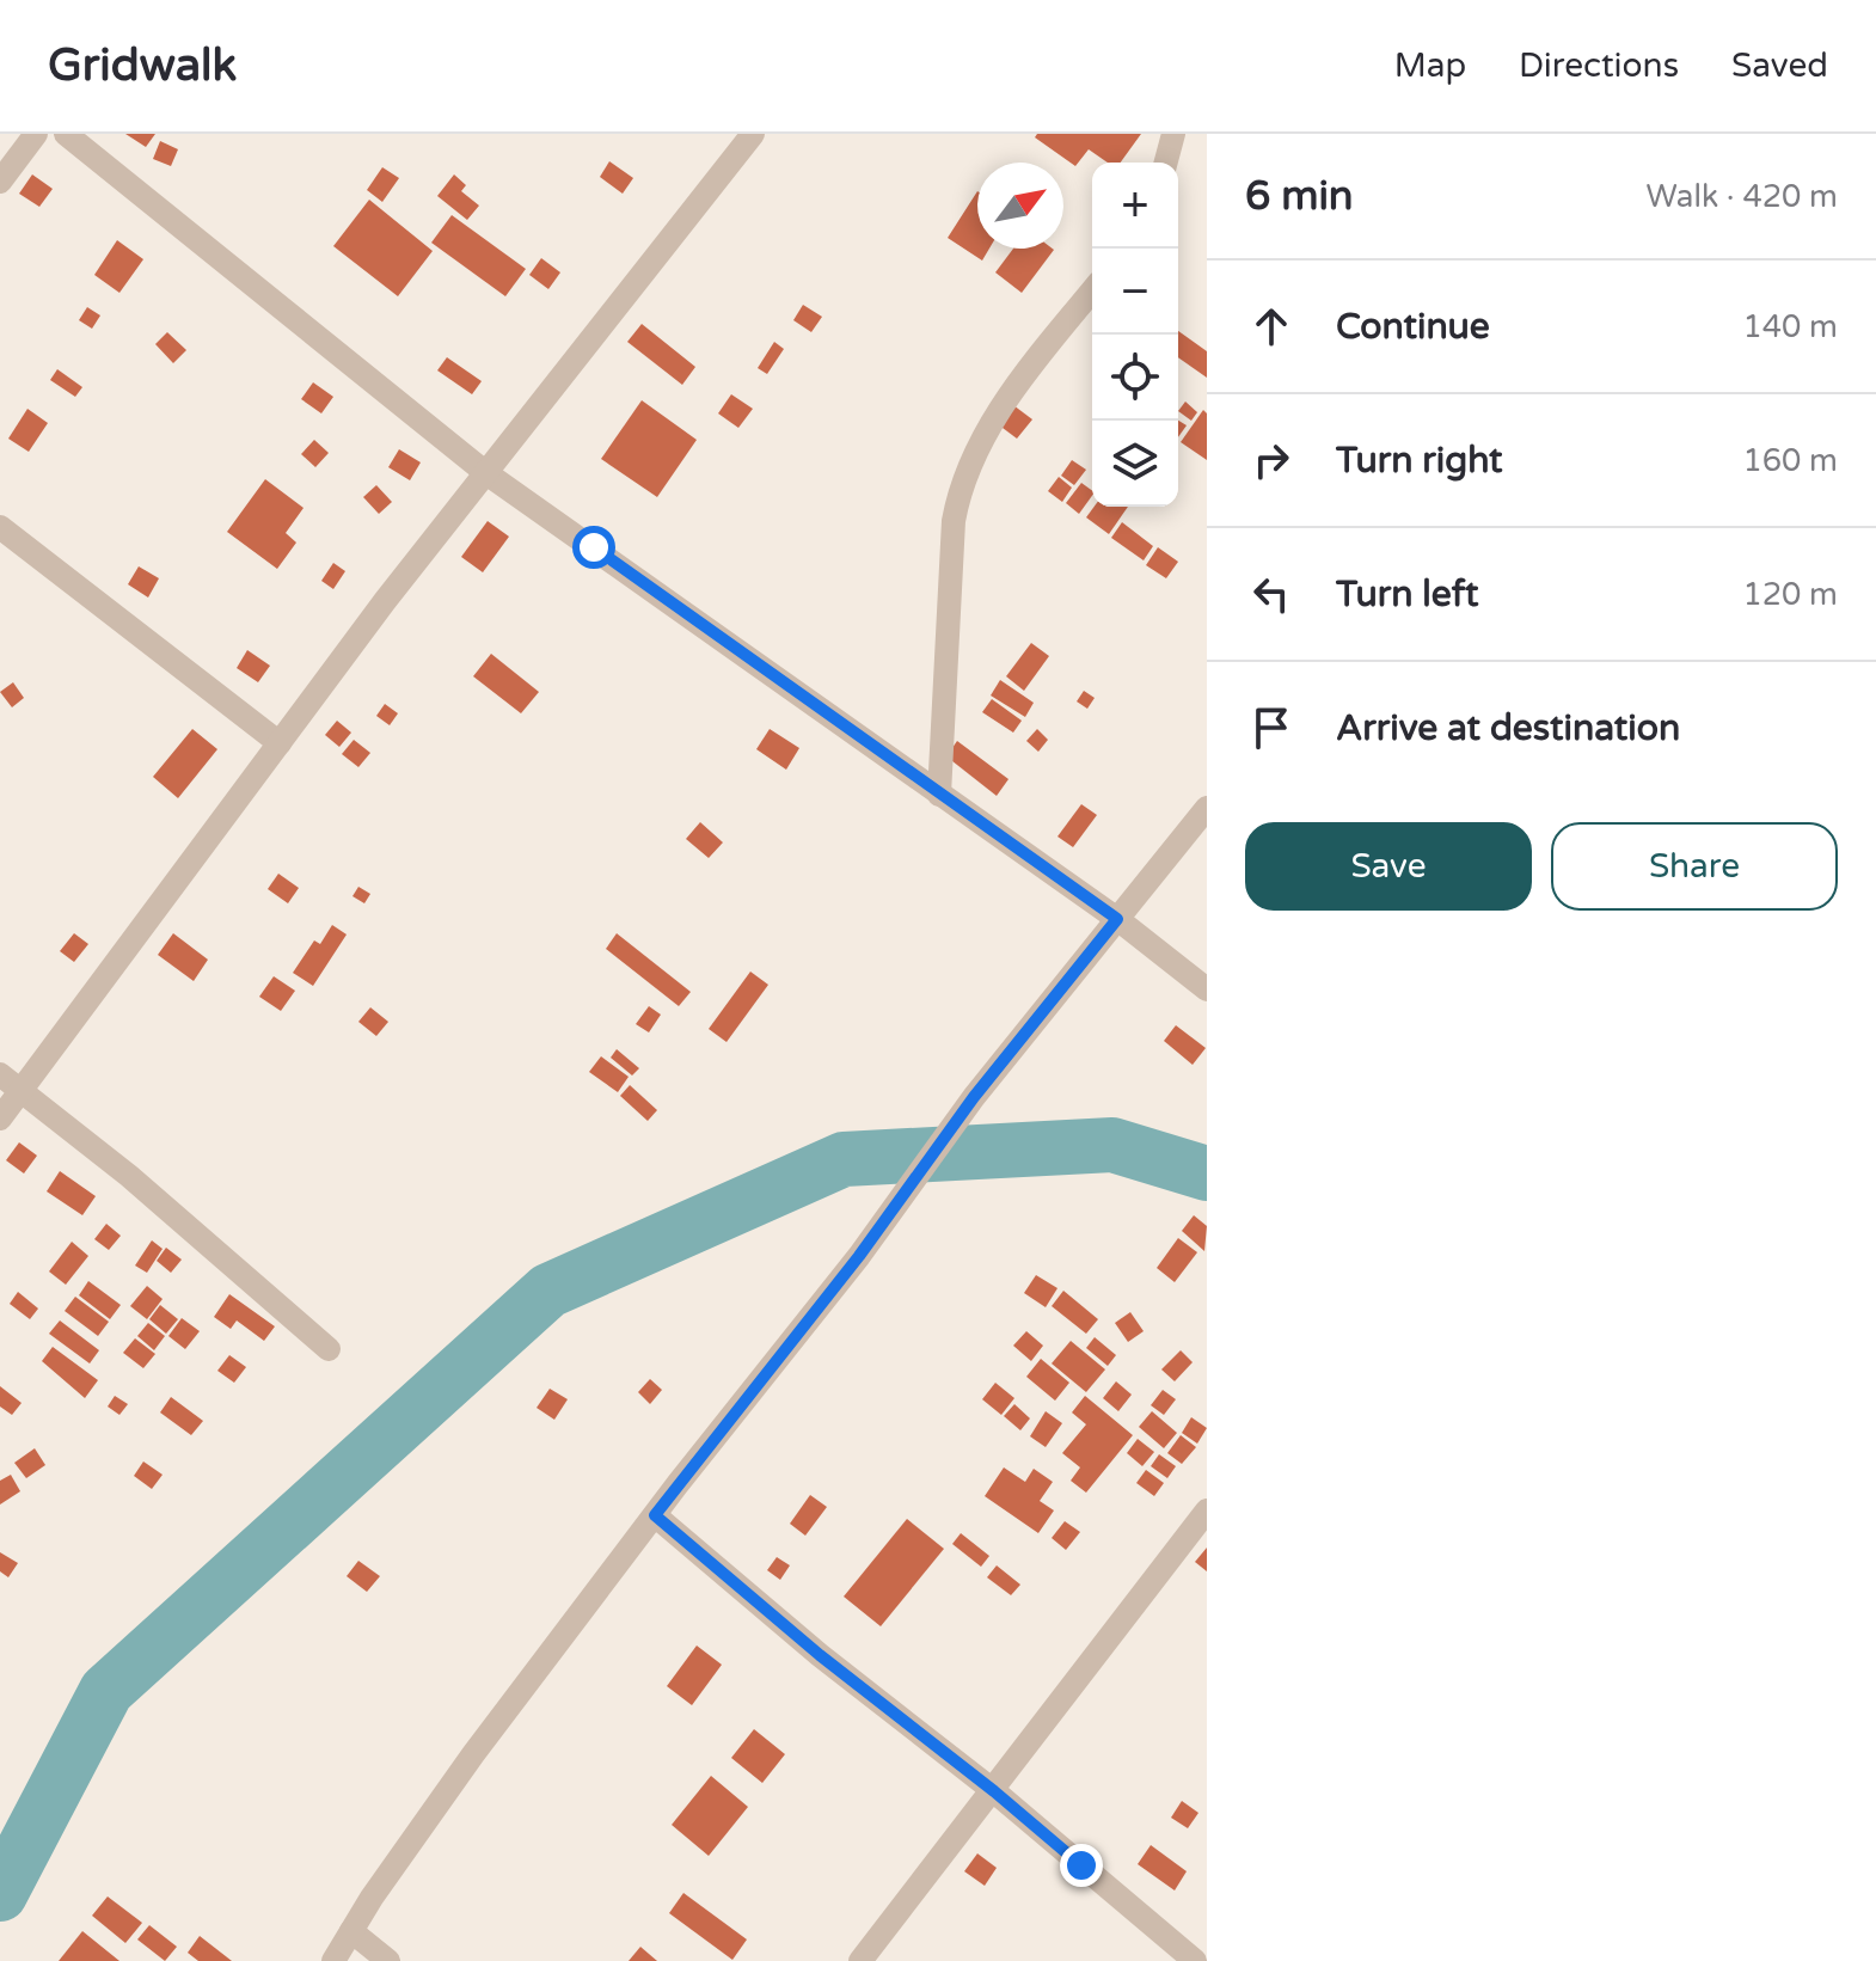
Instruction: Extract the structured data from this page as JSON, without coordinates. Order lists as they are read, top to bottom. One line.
{"north":"top right","page":{"header":"Gridwalk","nav":["Map","Directions","Saved"],"heading":["6 min","Walk · 420 m"],"map_buttons":["+","−"],"list":[["Continue","140 m"],["Turn right","160 m"],["Turn left","120 m"],"Arrive at destination"],"buttons":["Save","Share"]}}
